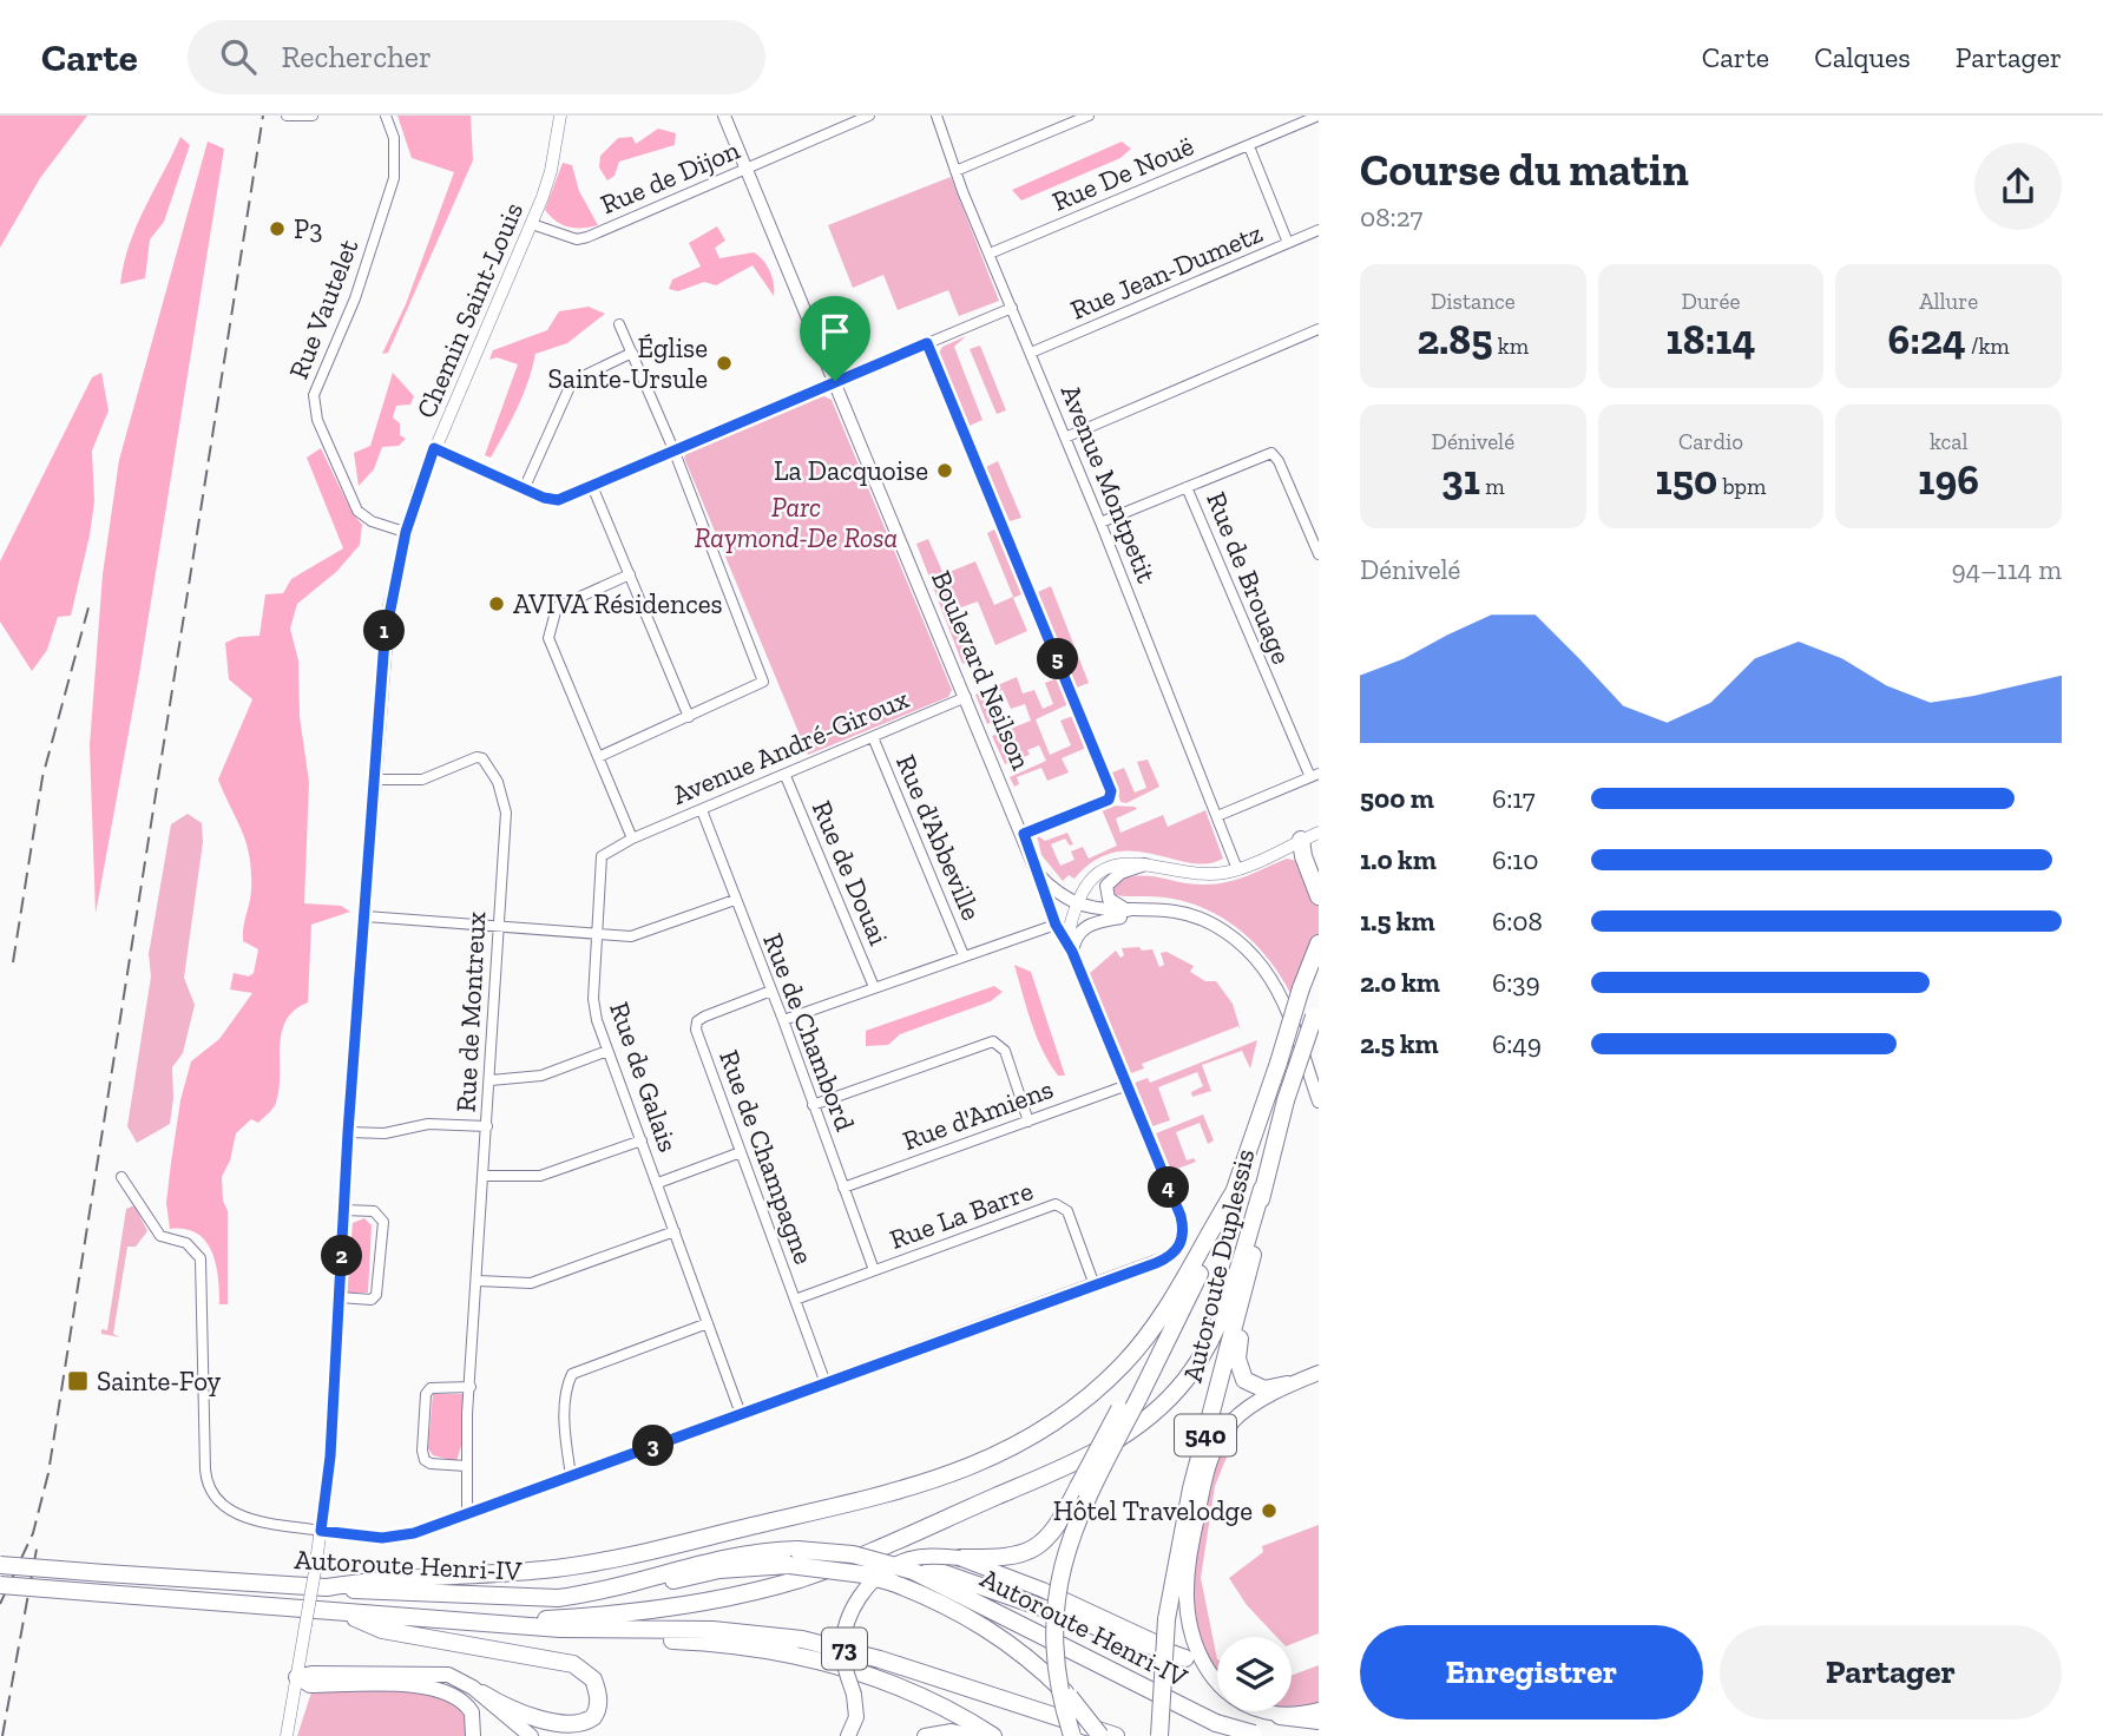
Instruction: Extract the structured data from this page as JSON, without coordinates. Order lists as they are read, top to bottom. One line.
{"streets":{"highway":["Autoroute Duplessis","540","Autoroute Henri-IV","73"],"main road":["Boulevard Neilson"],"street":["Rue De Nouë","Rue de Dijon","Rue Jean-Dumetz","Rue Vautelet","Chemin Saint-Louis","Avenue Montpetit","Rue de Brouage","Avenue André-Giroux","Rue d'Abbeville","Rue de Douai","Rue de Montreux","Rue de Chambord","Rue de Galais","Rue d'Amiens","Rue de Champagne","Rue La Barre"]},"crossings":[["Rue De Nouë","Avenue Montpetit"],["Rue de Dijon","Chemin Saint-Louis"],["Rue de Dijon","Boulevard Neilson"],["Rue Jean-Dumetz","Avenue Montpetit"],["Rue Vautelet","Chemin Saint-Louis"],["Chemin Saint-Louis","Rue de Montreux"],["Boulevard Neilson","Avenue André-Giroux"],["Boulevard Neilson","Rue d'Amiens"],["Boulevard Neilson","Rue La Barre"],["Avenue André-Giroux","Rue d'Abbeville"],["Avenue André-Giroux","Rue de Douai"],["Avenue André-Giroux","Rue de Chambord"],["Avenue André-Giroux","Rue de Galais"],["Rue de Chambord","Rue d'Amiens"],["Rue de Chambord","Rue de Champagne"],["Rue de Chambord","Rue La Barre"],["Rue de Champagne","Rue La Barre"]],"parks":["Parc Raymond-De Rosa"],"places":{"other":["P3","Église Sainte-Ursule","La Dacquoise","AVIVA Résidences","Hôtel Travelodge"],"transit":["Sainte-Foy"]},"page":{"header":"Carte","search":"Rechercher","nav":["Carte","Calques","Partager"],"heading":["Course du matin","08:27"],"stats":[["Distance","2.85 km"],["Durée","18:14"],["Allure","6:24 /km"],["Dénivelé","31 m"],["Cardio","150 bpm"],["kcal","196"]],"chart":["Dénivelé","94–114 m"],"pins":["1","5","4","2","3"],"list":[{"name":"500 m","note":"6:17"},{"name":"1.0 km","note":"6:10"},{"name":"1.5 km","note":"6:08"},{"name":"2.0 km","note":"6:39"},{"name":"2.5 km","note":"6:49"}],"buttons":["Enregistrer","Partager"]}}
